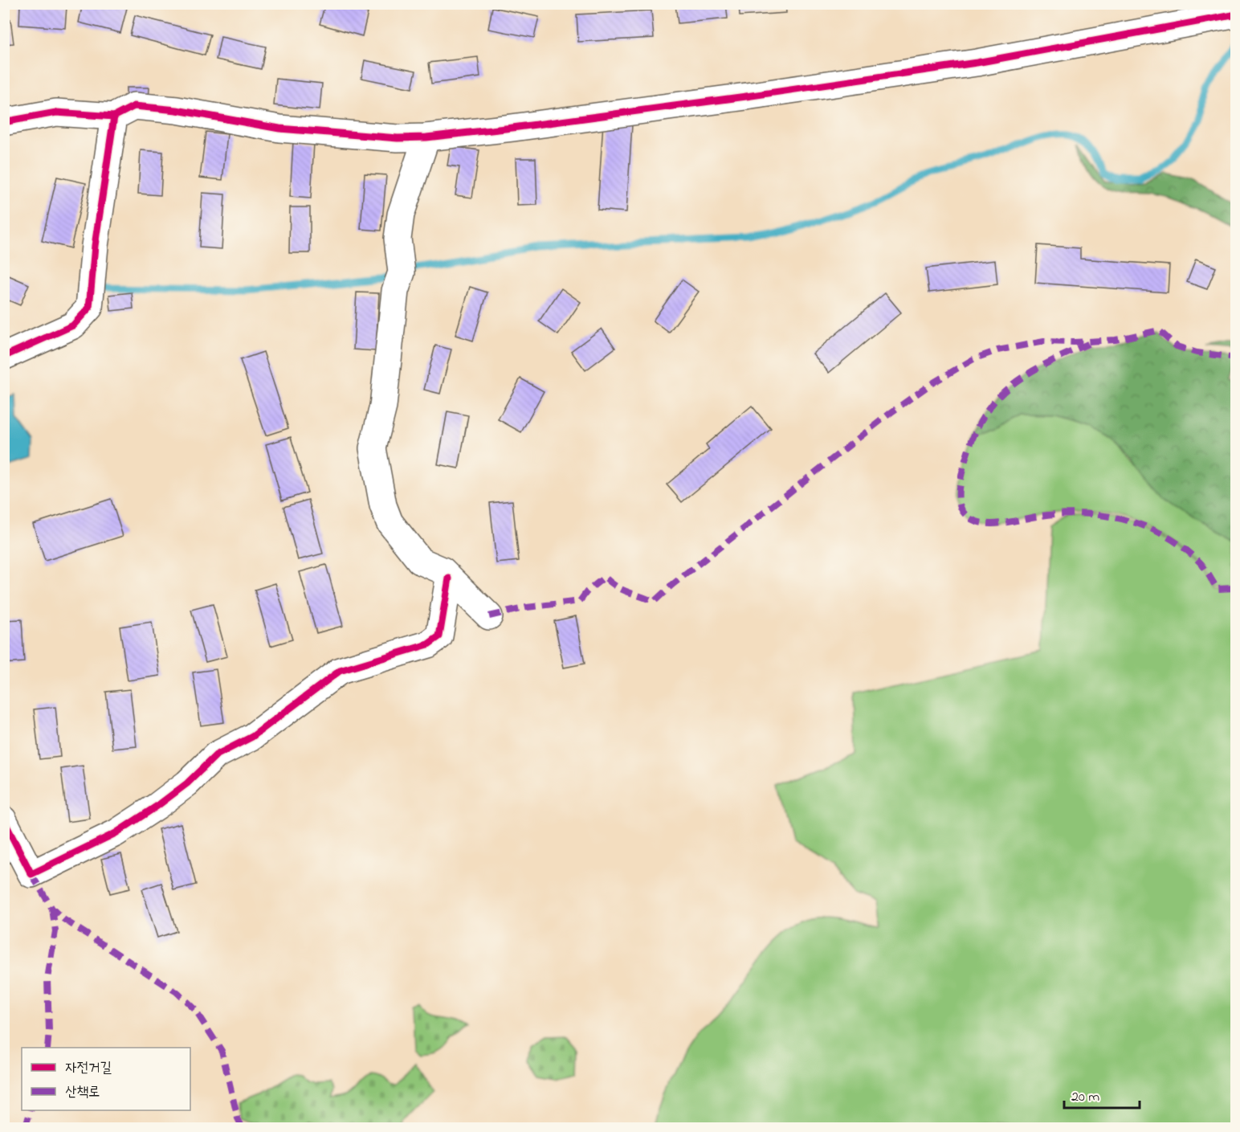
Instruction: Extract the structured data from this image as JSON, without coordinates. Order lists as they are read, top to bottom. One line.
{"legend":["자전거길","산책로"],"scale_bar":"20 m"}
